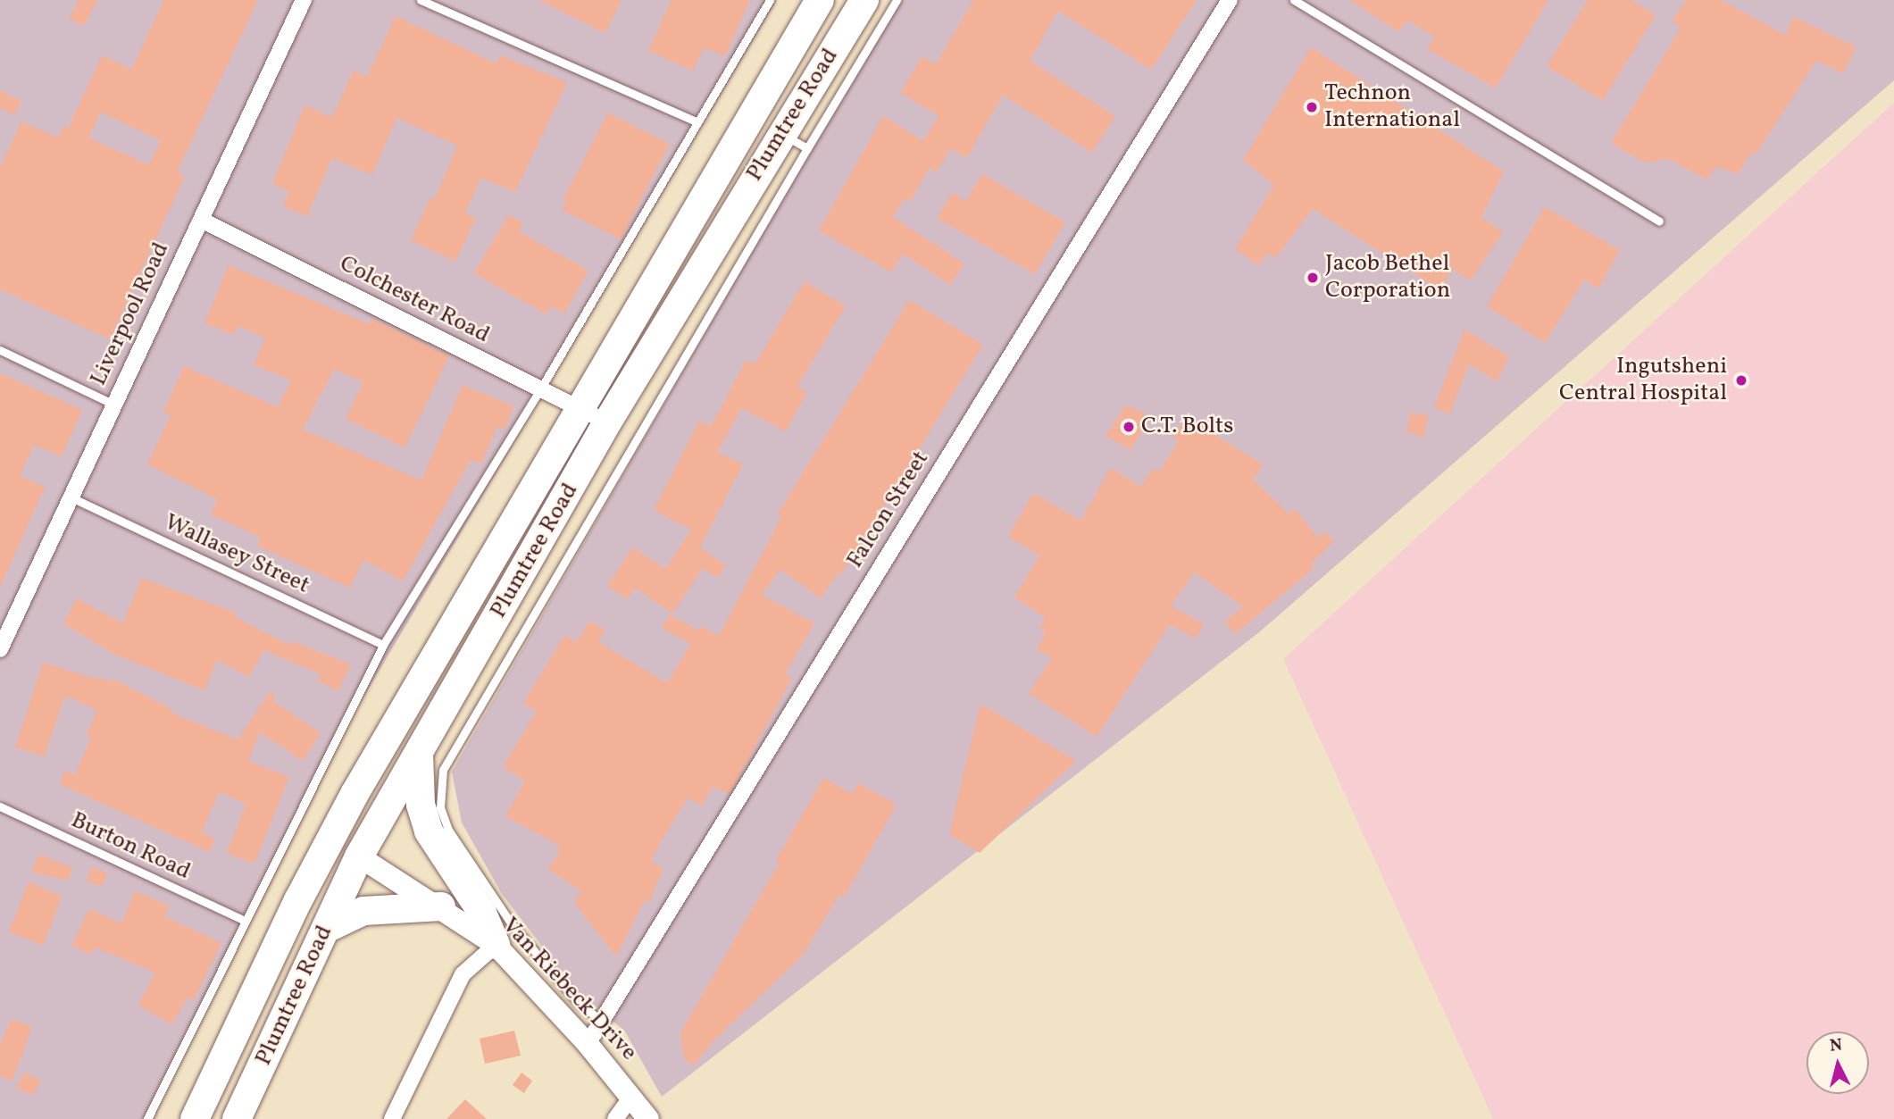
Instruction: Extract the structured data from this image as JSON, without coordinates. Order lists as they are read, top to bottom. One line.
{"streets":{"highway":["Plumtree Road"],"street":["Colchester Road","Liverpool Road","Falcon Street","Van Riebeck Drive"],"lane":["Wallasey Street","Burton Road"]},"crossings":[["Plumtree Road","Colchester Road"],["Plumtree Road","Van Riebeck Drive"],["Colchester Road","Liverpool Road"],["Liverpool Road","Wallasey Street"],["Falcon Street","Van Riebeck Drive"]],"places":["Technon International","Jacob Bethel Corporation","Ingutsheni Central Hospital","C.T. Bolts"],"north":"top"}
